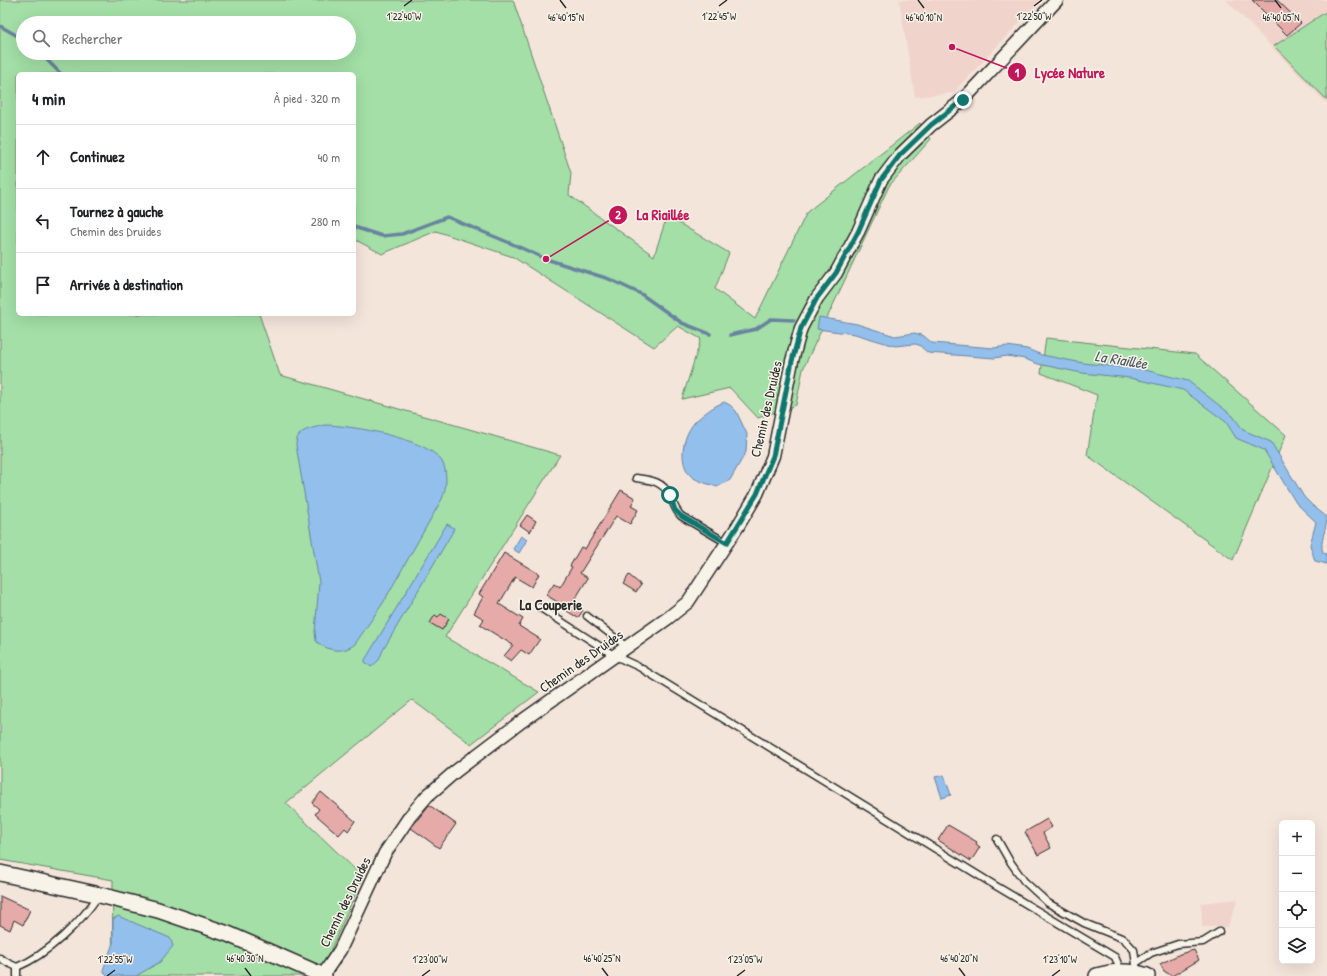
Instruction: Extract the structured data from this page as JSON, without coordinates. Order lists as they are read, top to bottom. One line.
{"streets":{"street":["Chemin des Druides"]},"districts":["La Couperie"],"water":["La Riaillée"],"places":["Lycée Nature","La Riaillée"],"page":{"search":"Rechercher","heading":["4 min","À pied · 320 m"],"list":[["Continuez","40 m"],["Tournez à gauche","Chemin des Druides","280 m"],"Arrivée à destination"],"map_buttons":["+","−"]},"coordinates":["1°22'40\"W","1°22'45\"W","1°22'50\"W","46°40'15\"N","46°40'10\"N","46°40'05\"N","46°40'30\"N","46°40'25\"N","46°40'20\"N","1°22'55\"W","1°23'00\"W","1°23'05\"W","1°23'10\"W"]}
